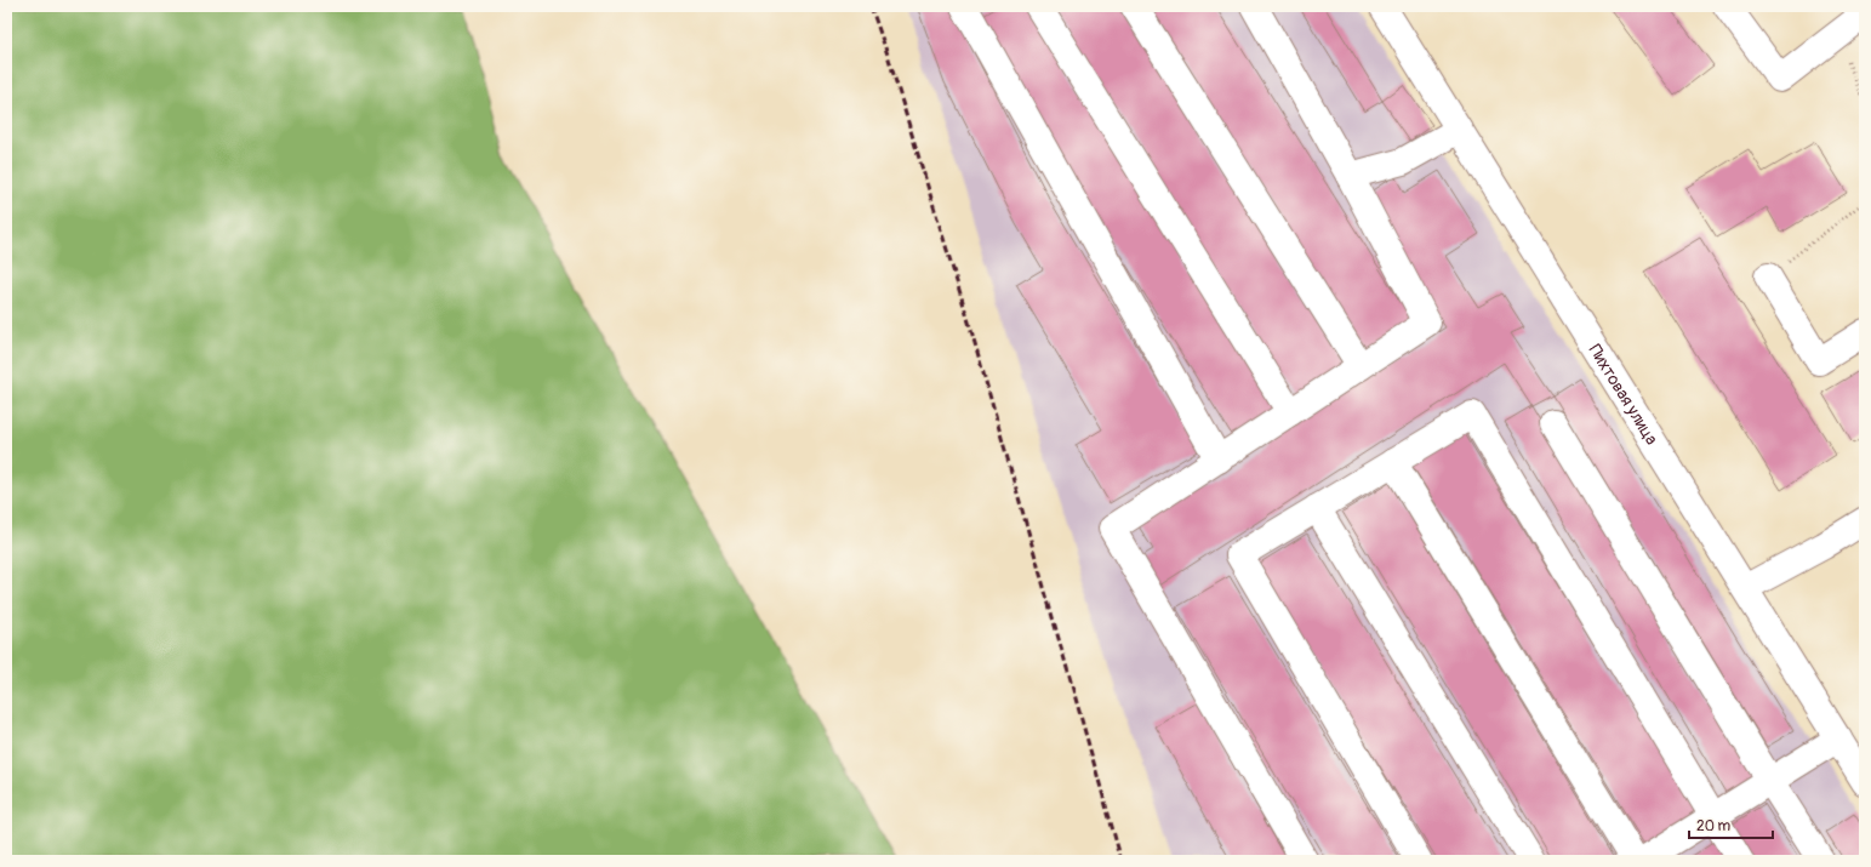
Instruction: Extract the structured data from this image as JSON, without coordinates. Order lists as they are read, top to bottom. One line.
{"streets":{"street":["Пихтовая улица"]},"scale_bar":"20 m"}
